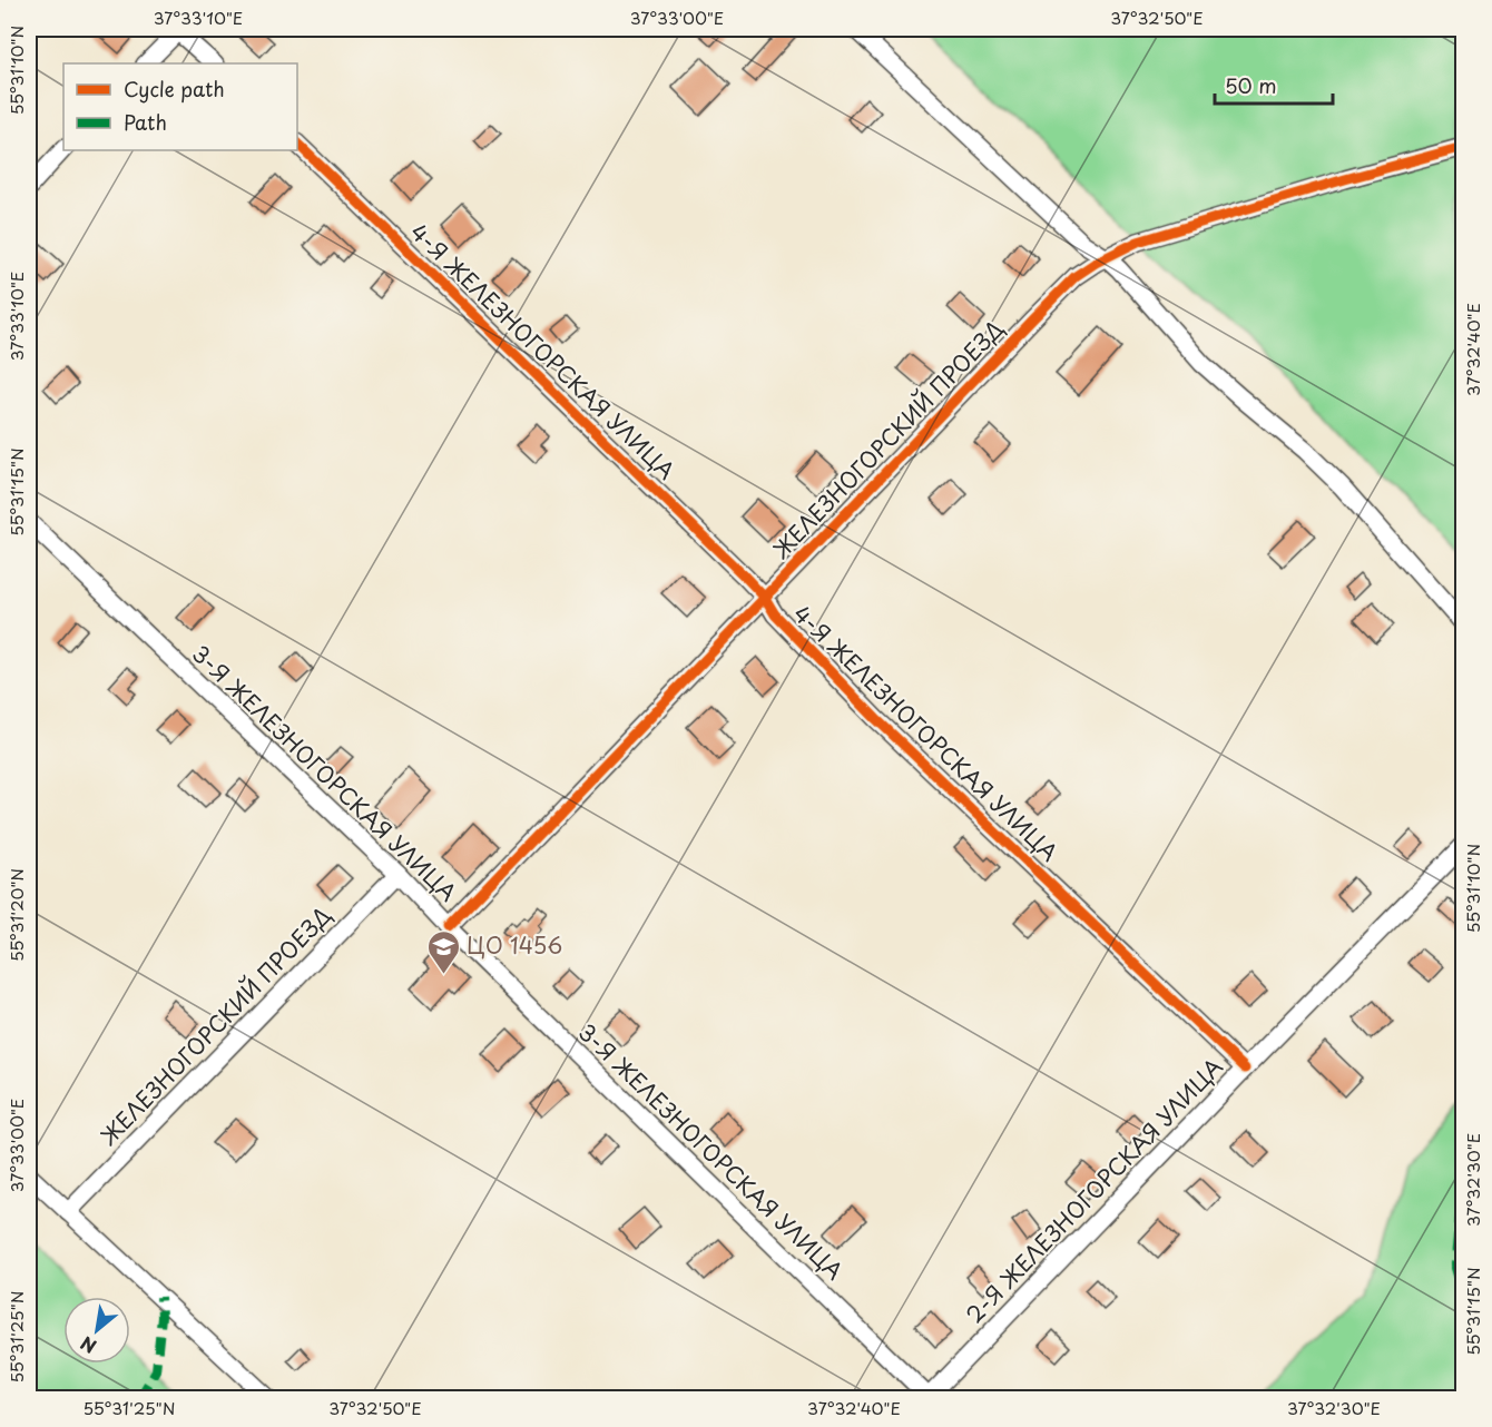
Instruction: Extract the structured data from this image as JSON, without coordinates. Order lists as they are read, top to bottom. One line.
{"streets":{"street":["4-Я ЖЕЛЕЗНОГОРСКАЯ УЛИЦА","ЖЕЛЕЗНОГОРСКИЙ ПРОЕЗД","3-Я ЖЕЛЕЗНОГОРСКАЯ УЛИЦА","2-Я ЖЕЛЕЗНОГОРСКАЯ УЛИЦА"]},"crossings":[["4-Я ЖЕЛЕЗНОГОРСКАЯ УЛИЦА","ЖЕЛЕЗНОГОРСКИЙ ПРОЕЗД"],["4-Я ЖЕЛЕЗНОГОРСКАЯ УЛИЦА","2-Я ЖЕЛЕЗНОГОРСКАЯ УЛИЦА"],["ЖЕЛЕЗНОГОРСКИЙ ПРОЕЗД","3-Я ЖЕЛЕЗНОГОРСКАЯ УЛИЦА"],["3-Я ЖЕЛЕЗНОГОРСКАЯ УЛИЦА","2-Я ЖЕЛЕЗНОГОРСКАЯ УЛИЦА"]],"places":{"school or university":["ЦО 1456"]},"legend":["Cycle path","Path"],"scale_bar":"50 m","north":"bottom left","coordinates":["37°33'10\"E","37°33'00\"E","37°32'50\"E","55°31'10\"N","37°32'40\"E","55°31'15\"N","55°31'20\"N","37°32'30\"E","55°31'25\"N"]}
